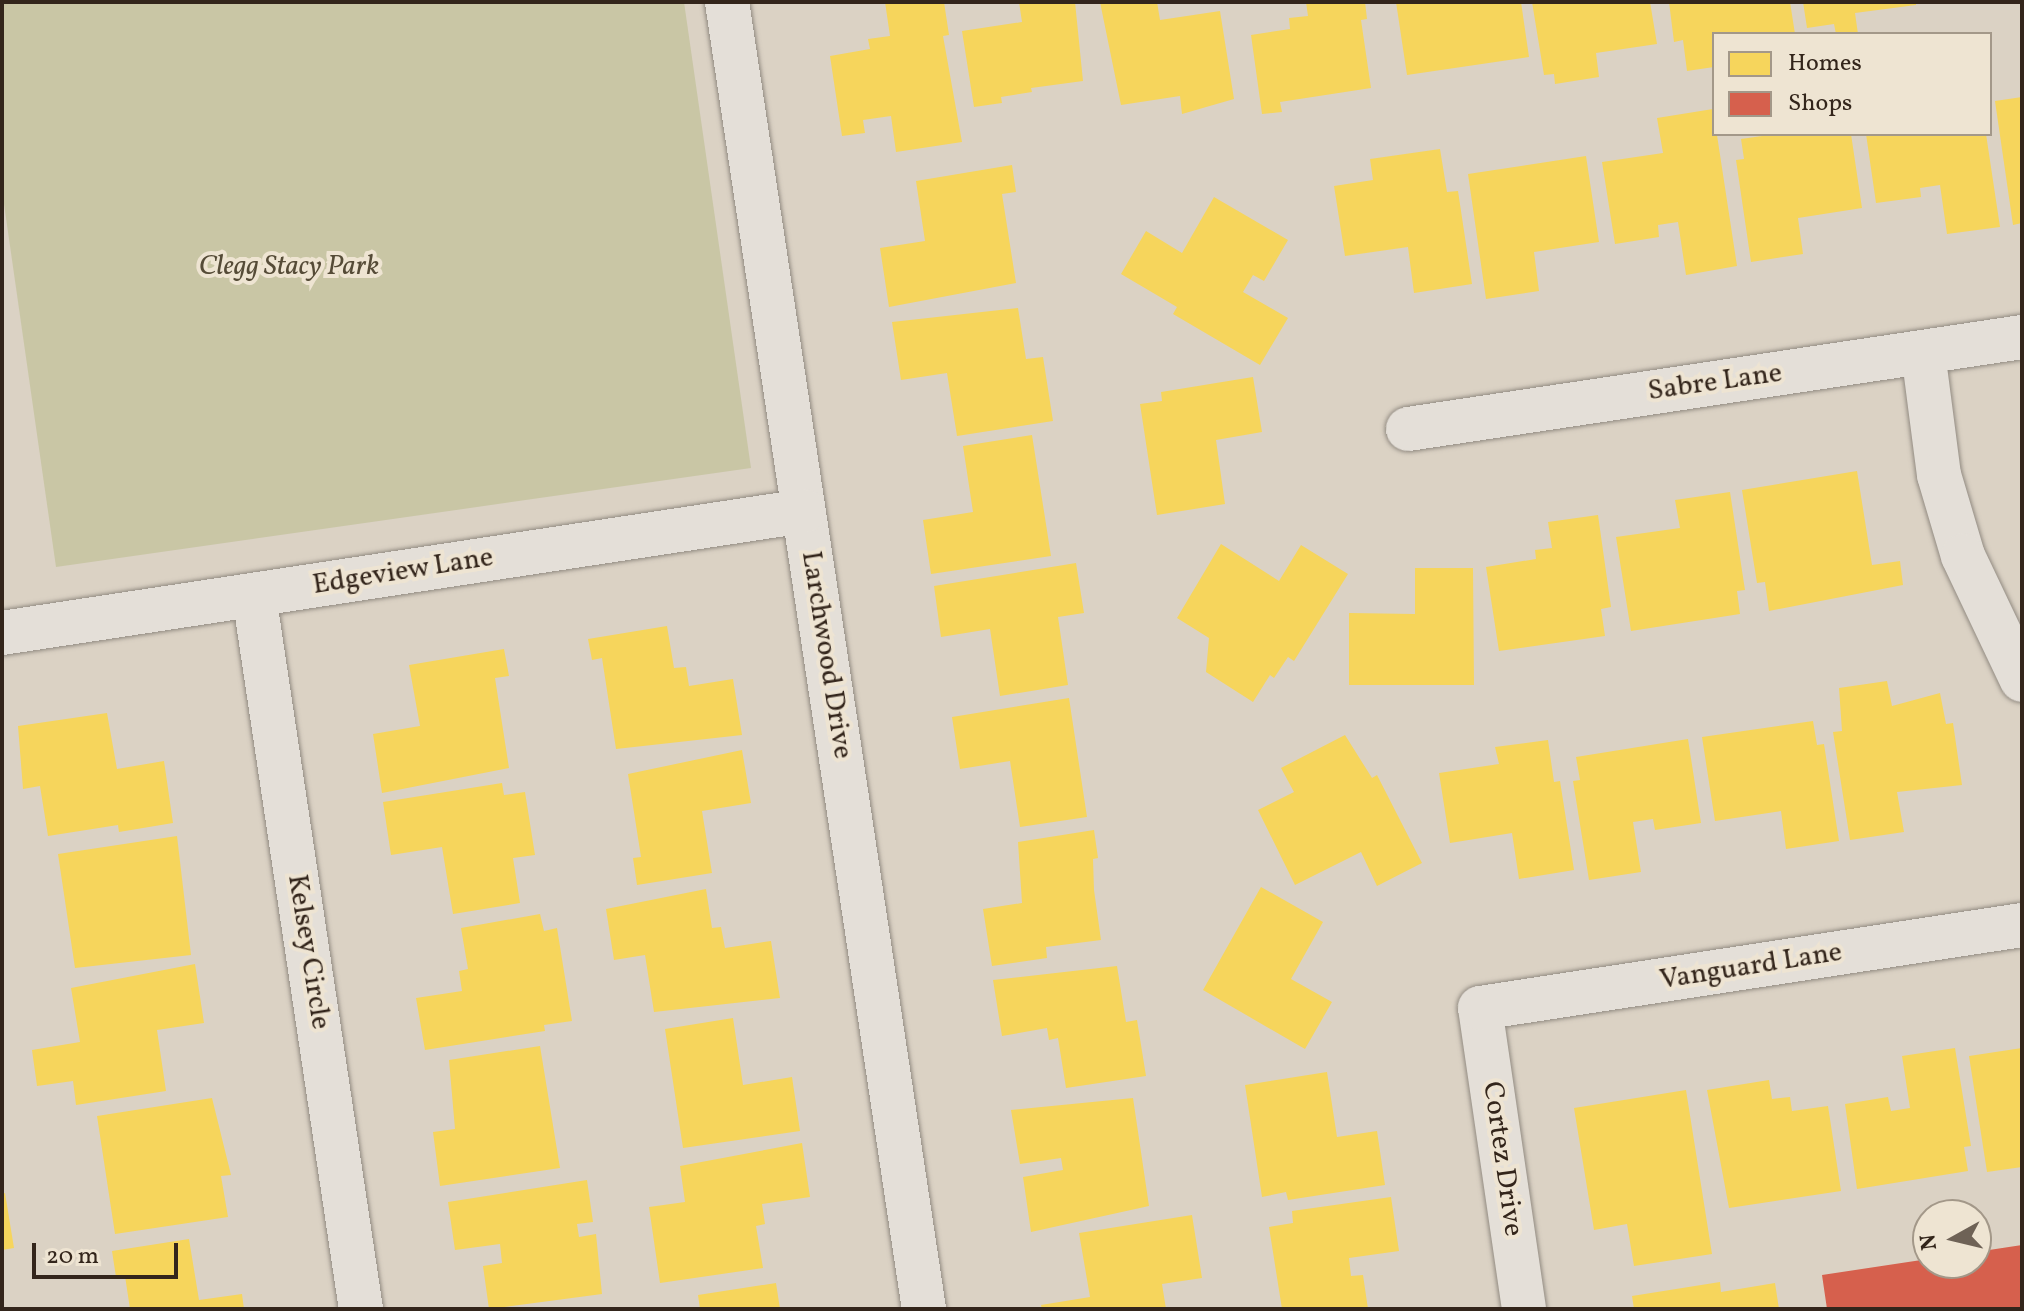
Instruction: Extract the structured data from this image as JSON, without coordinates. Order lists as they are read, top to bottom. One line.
{"streets":{"street":["Sabre Lane","Edgeview Lane","Larchwood Drive","Kelsey Circle","Vanguard Lane","Cortez Drive"]},"crossings":[["Edgeview Lane","Larchwood Drive"],["Edgeview Lane","Kelsey Circle"],["Vanguard Lane","Cortez Drive"]],"parks":["Clegg Stacy Park"],"legend":["Homes","Shops"],"scale_bar":"20 m","north":"left"}
